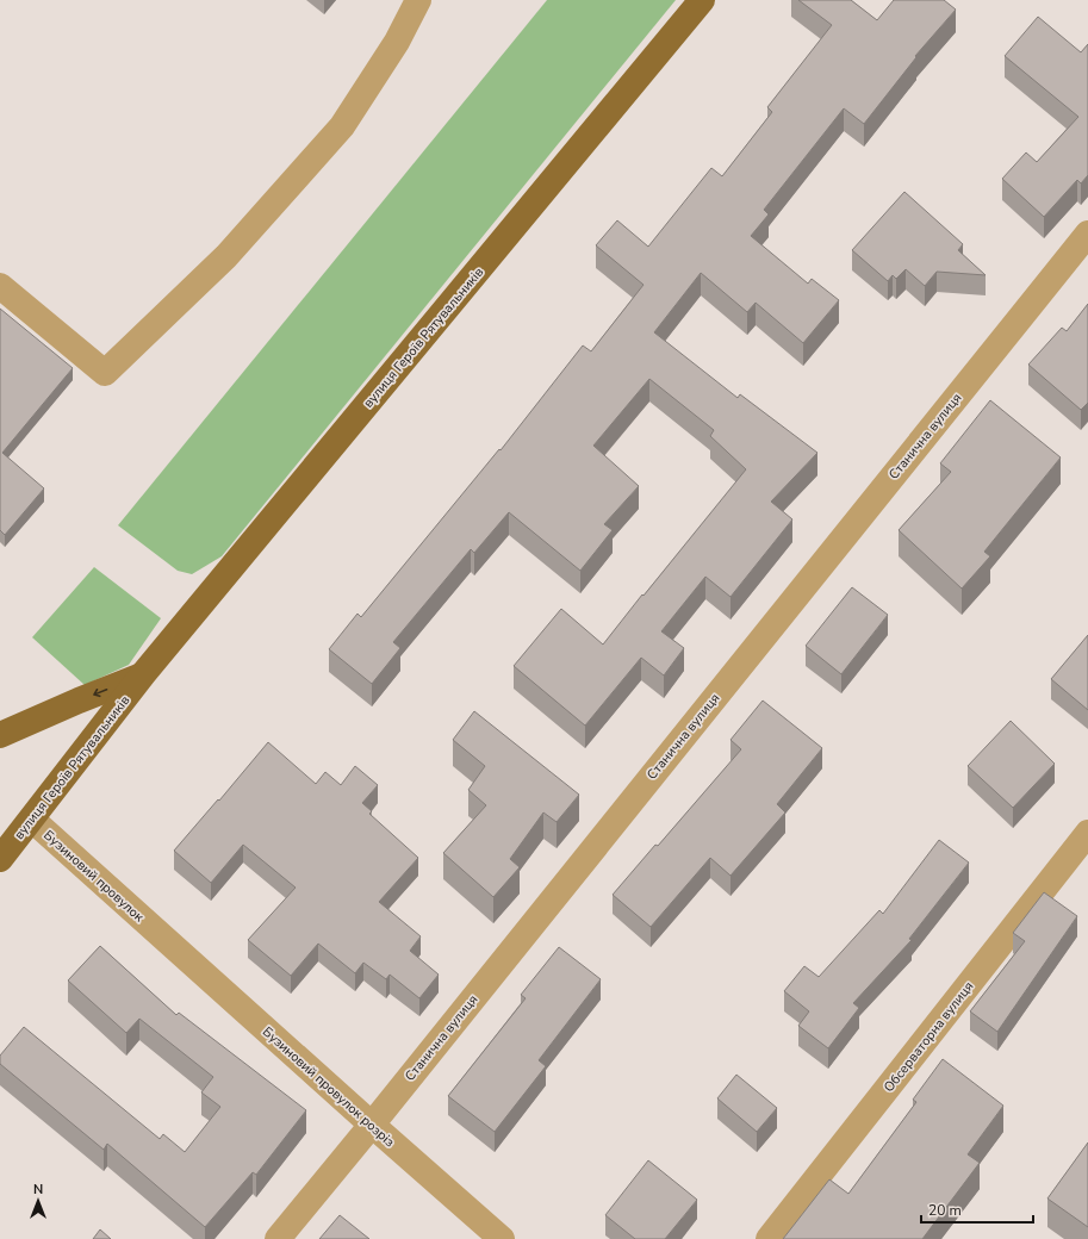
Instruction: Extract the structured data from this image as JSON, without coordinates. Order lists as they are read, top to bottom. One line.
{"streets":{"main road":["вулиця Героїв Рятувальників"],"street":["Станична вулиця","Бузиновий провулок","Обсерваторна вулиця","Бузиновий провулок розріз"]},"crossings":[["вулиця Героїв Рятувальників","Бузиновий провулок"],["Станична вулиця","Бузиновий провулок розріз"],["Бузиновий провулок","Бузиновий провулок розріз"]],"scale_bar":"20 m","north":"top"}
